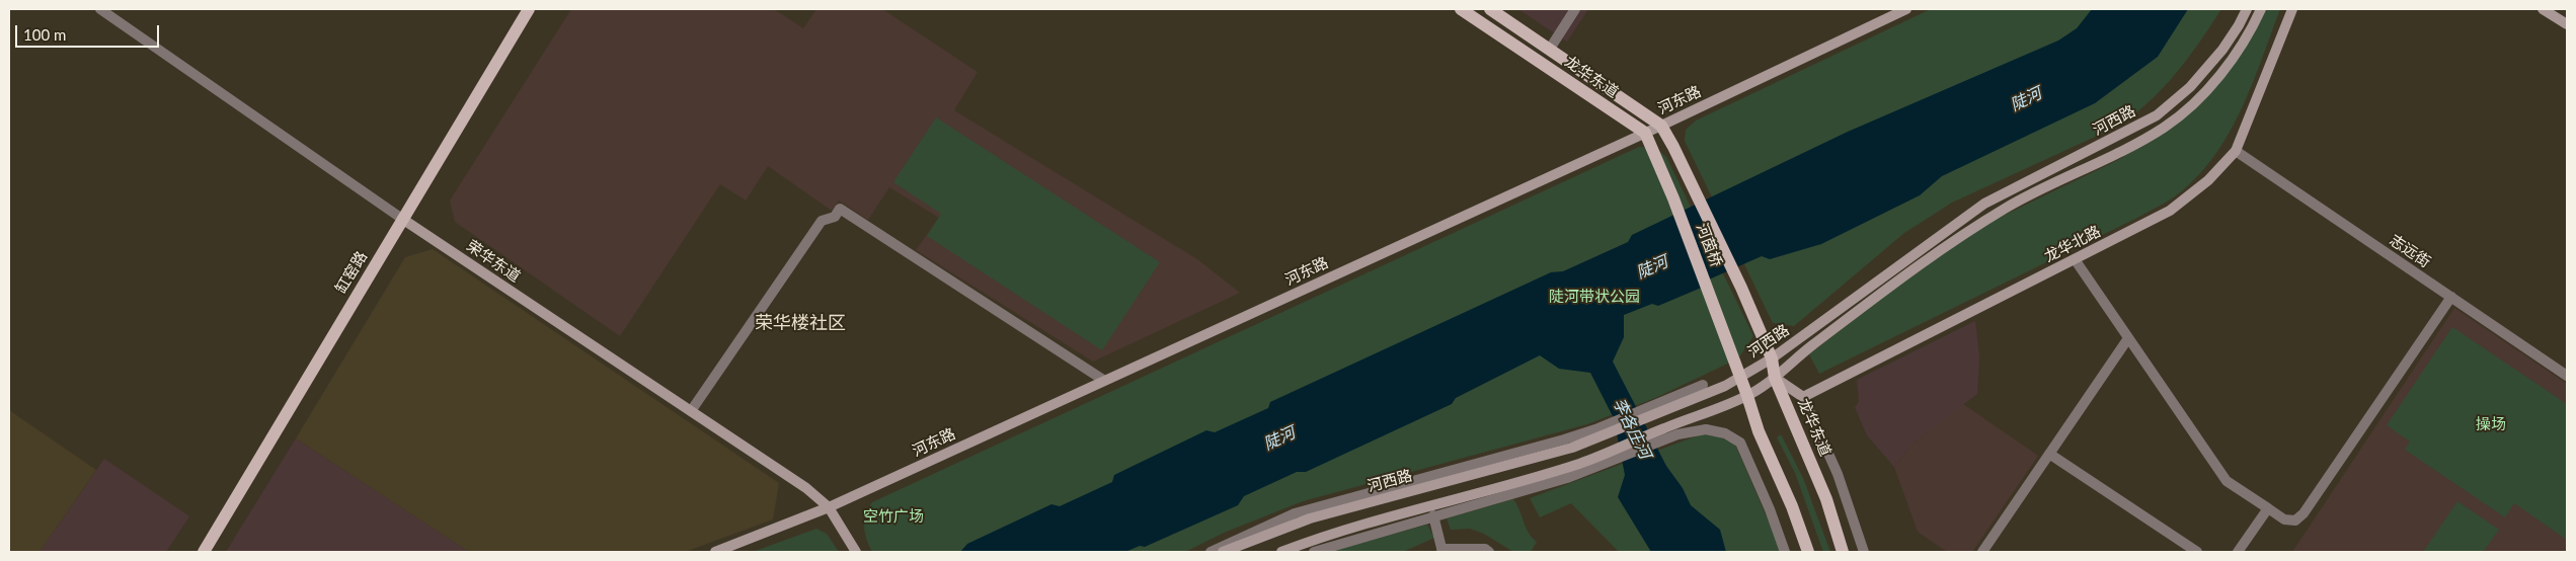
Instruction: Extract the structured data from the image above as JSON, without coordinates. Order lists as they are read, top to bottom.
{
  "streets": {
    "main road": ["龙华东道", "河茵桥", "缸窑路"],
    "street": [
      "河东路",
      "河西路",
      "龙华北路",
      "志远街",
      "荣华东道"
    ]
  },
  "crossings": [
    ["龙华东道", "河东路"],
    ["龙华东道", "河西路"],
    ["龙华东道", "河茵桥"],
    ["河东路", "河茵桥"],
    ["河东路", "荣华东道"],
    ["河西路", "河茵桥"],
    ["龙华北路", "志远街"],
    ["荣华东道", "缸窑路"]
  ],
  "districts": ["荣华楼社区"],
  "water": ["陡河", "李各庄河"],
  "parks": ["陡河带状公园", "操场", "空竹广场"],
  "scale_bar": "100 m"
}
